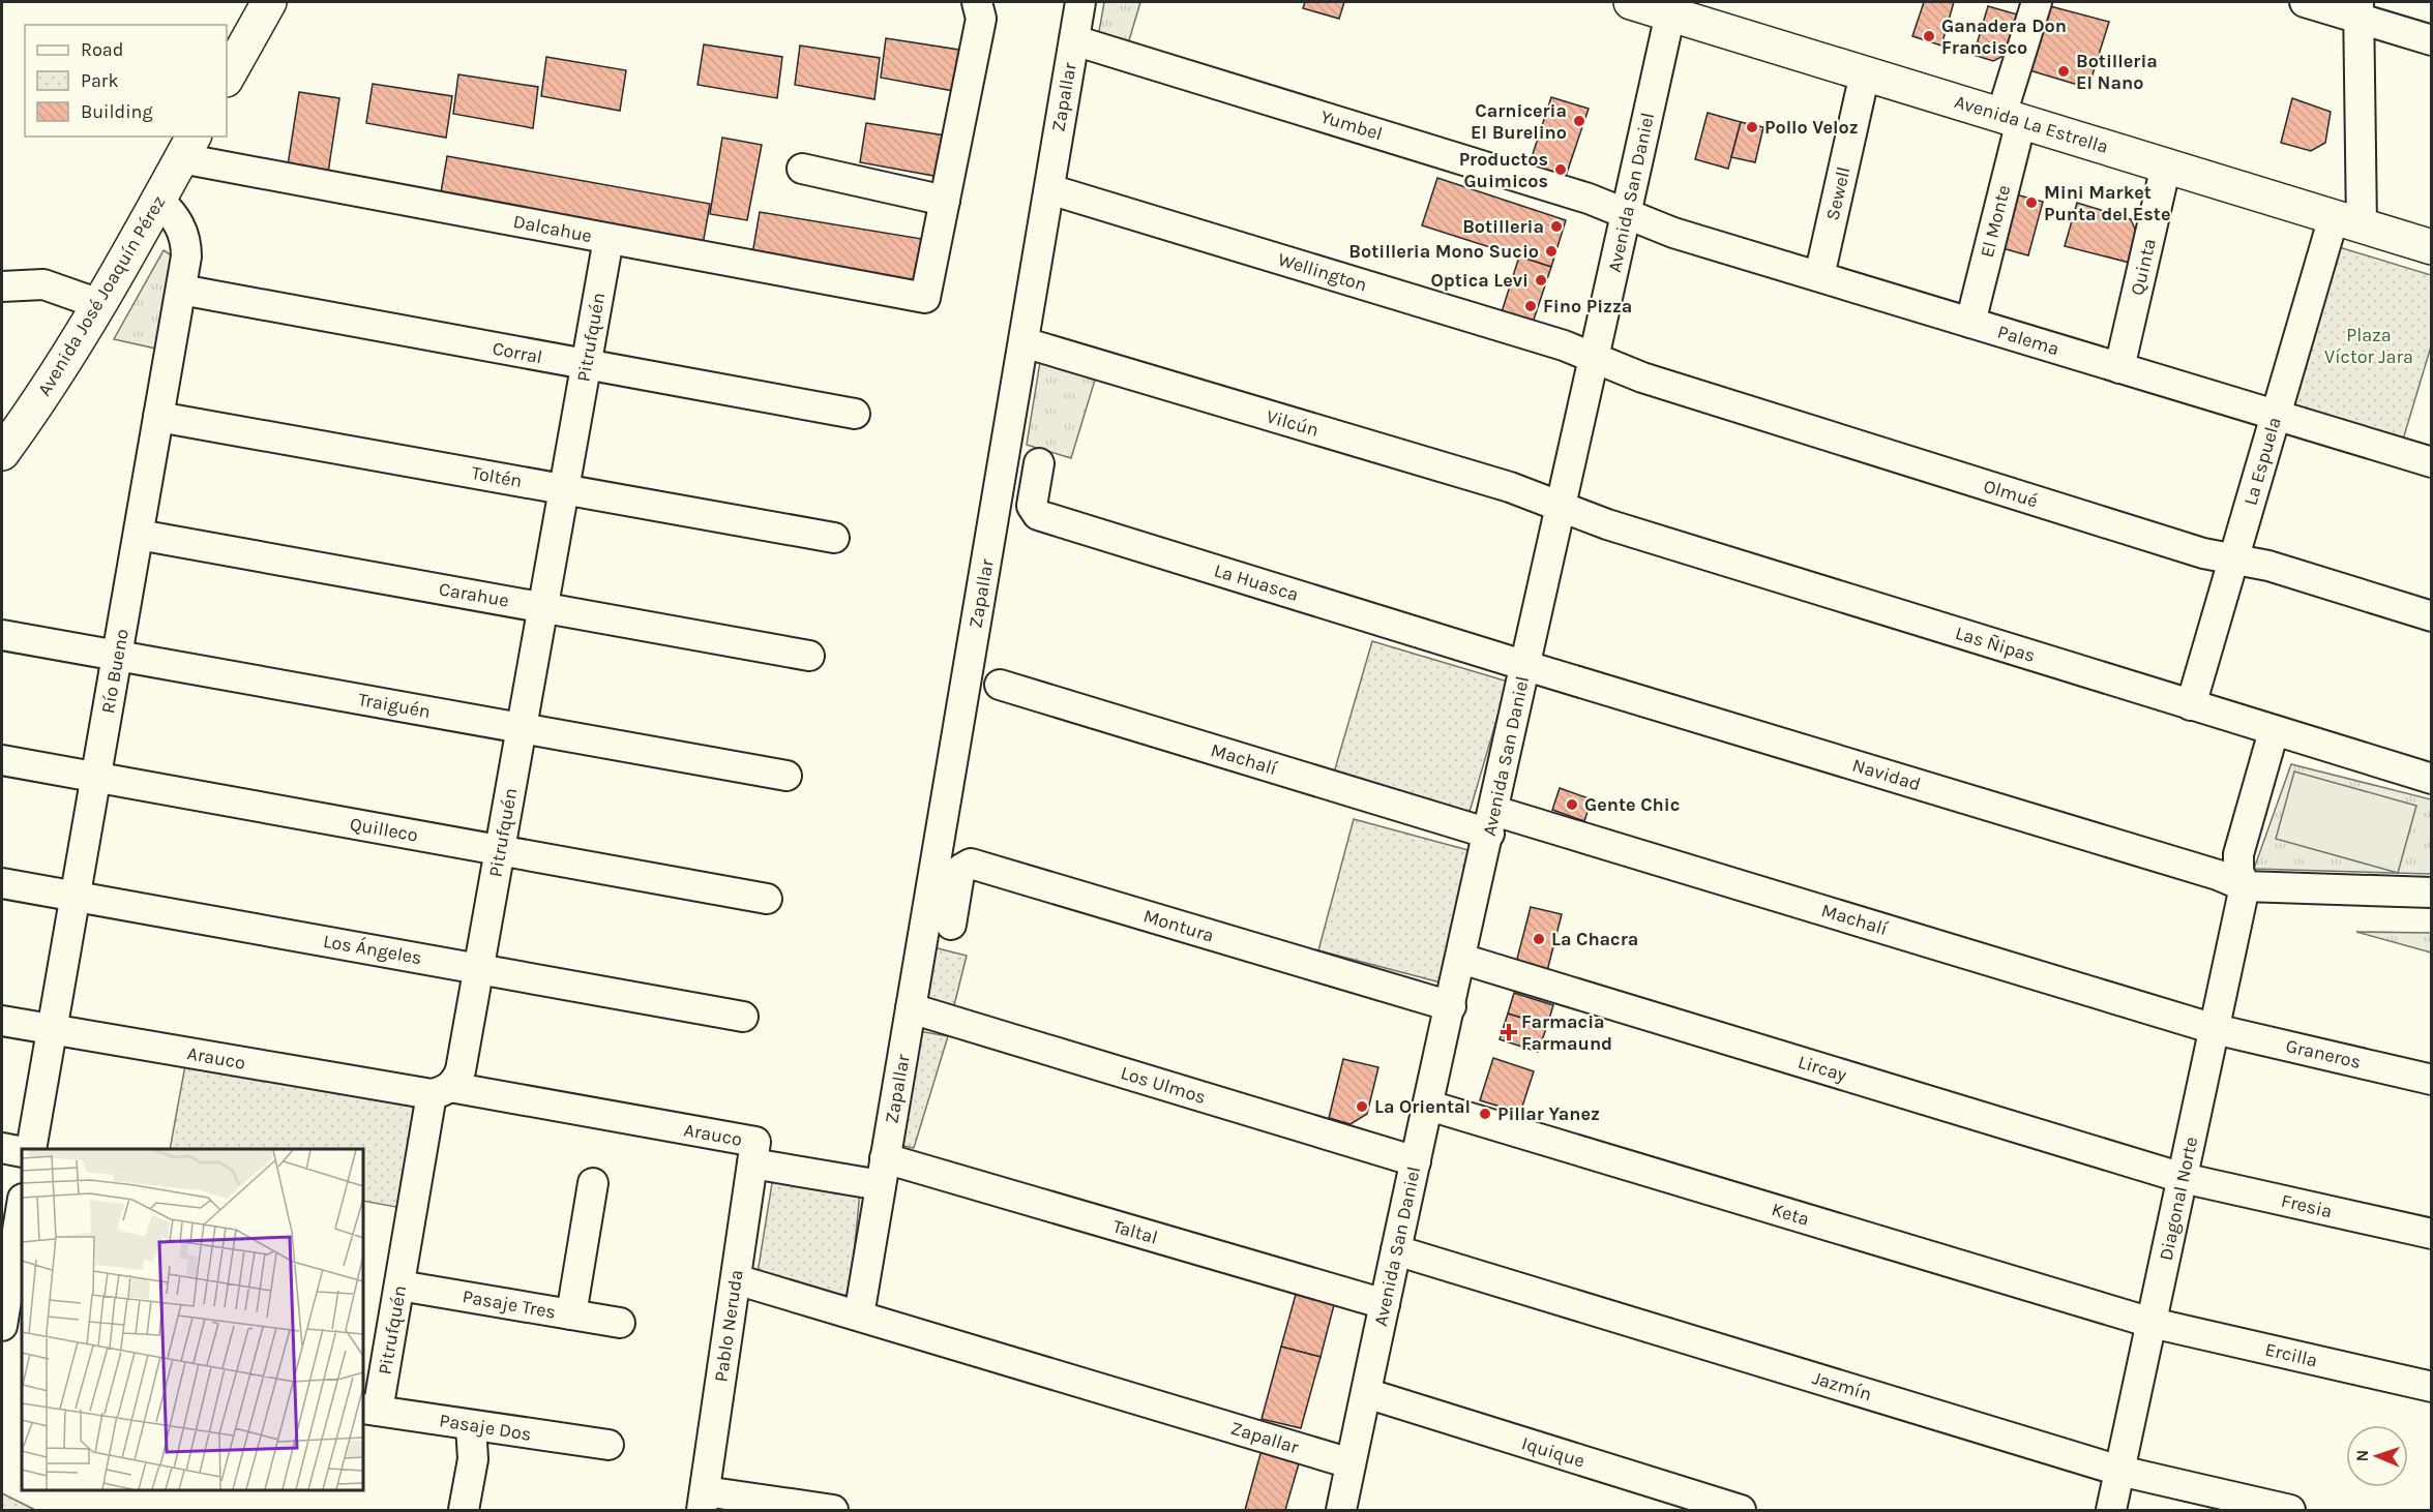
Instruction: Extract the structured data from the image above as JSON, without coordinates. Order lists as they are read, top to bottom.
{
  "streets": {
    "main road": ["Avenida La Estrella", "Avenida José Joaquín Pérez"],
    "street": [
      "Zapallar",
      "Yumbel",
      "Avenida San Daniel",
      "Sewell",
      "El Monte",
      "Dalcahue",
      "Quinta",
      "Wellington",
      "Pitrufquén",
      "Palema",
      "Corral",
      "Vilcún",
      "La Espuela",
      "Toltén",
      "Olmué",
      "La Huasca",
      "Carahue",
      "Las Ñipas",
      "Río Bueno",
      "Traiguén",
      "Machalí",
      "Navidad",
      "Quilleco",
      "Montura",
      "Los Ángeles",
      "Graneros",
      "Arauco",
      "Lircay",
      "Los Ulmos",
      "Diagonal Norte",
      "Fresia",
      "Keta",
      "Taltal",
      "Pasaje Tres",
      "Pablo Neruda",
      "Ercilla",
      "Jazmín",
      "Pasaje Dos",
      "Iquique"
    ]
  },
  "crossings": [
    ["Zapallar", "Yumbel"],
    ["Zapallar", "Avenida San Daniel"],
    ["Zapallar", "Wellington"],
    ["Zapallar", "Vilcún"],
    ["Zapallar", "Los Ulmos"],
    ["Zapallar", "Taltal"],
    ["Zapallar", "Pablo Neruda"],
    ["Avenida La Estrella", "Avenida San Daniel"],
    ["Avenida La Estrella", "Sewell"],
    ["Avenida La Estrella", "El Monte"],
    ["Avenida La Estrella", "Quinta"],
    ["Avenida La Estrella", "La Espuela"],
    ["Yumbel", "Avenida San Daniel"],
    ["Yumbel", "Palema"],
    ["Avenida San Daniel", "Wellington"],
    ["Avenida San Daniel", "Palema"],
    ["Avenida San Daniel", "Vilcún"],
    ["Avenida San Daniel", "Olmué"],
    ["Avenida San Daniel", "La Huasca"],
    ["Avenida San Daniel", "Las Ñipas"],
    ["Avenida San Daniel", "Machalí"],
    ["Avenida San Daniel", "Navidad"],
    ["Avenida San Daniel", "Montura"],
    ["Avenida San Daniel", "Lircay"],
    ["Avenida San Daniel", "Los Ulmos"],
    ["Avenida San Daniel", "Keta"],
    ["Avenida San Daniel", "Taltal"],
    ["Avenida San Daniel", "Jazmín"],
    ["Avenida San Daniel", "Iquique"],
    ["Sewell", "Palema"],
    ["El Monte", "Palema"],
    ["Dalcahue", "Avenida José Joaquín Pérez"],
    ["Dalcahue", "Pitrufquén"],
    ["Quinta", "Palema"],
    ["Wellington", "Olmué"],
    ["Avenida José Joaquín Pérez", "Río Bueno"],
    ["Pitrufquén", "Corral"],
    ["Pitrufquén", "Toltén"],
    ["Pitrufquén", "Carahue"],
    ["Pitrufquén", "Traiguén"],
    ["Pitrufquén", "Quilleco"],
    ["Pitrufquén", "Los Ángeles"],
    ["Pitrufquén", "Arauco"],
    ["Pitrufquén", "Pasaje Tres"],
    ["Pitrufquén", "Pasaje Dos"],
    ["Palema", "La Espuela"],
    ["Corral", "Río Bueno"],
    ["Vilcún", "Las Ñipas"],
    ["La Espuela", "Olmué"],
    ["La Espuela", "Las Ñipas"],
    ["Toltén", "Río Bueno"],
    ["La Huasca", "Navidad"],
    ["Carahue", "Río Bueno"],
    ["Las Ñipas", "Diagonal Norte"],
    ["Río Bueno", "Traiguén"],
    ["Río Bueno", "Quilleco"],
    ["Río Bueno", "Los Ángeles"],
    ["Río Bueno", "Arauco"],
    ["Machalí", "Graneros"],
    ["Machalí", "Diagonal Norte"],
    ["Navidad", "Diagonal Norte"],
    ["Graneros", "Diagonal Norte"],
    ["Arauco", "Pablo Neruda"],
    ["Lircay", "Diagonal Norte"],
    ["Lircay", "Fresia"],
    ["Diagonal Norte", "Fresia"],
    ["Diagonal Norte", "Keta"],
    ["Diagonal Norte", "Ercilla"],
    ["Diagonal Norte", "Jazmín"],
    ["Keta", "Ercilla"]
  ],
  "parks": ["Plaza Víctor Jara"],
  "places": {
    "other": [
      "Ganadera Don Francisco",
      "Botilleria El Nano",
      "Carniceria El Burelino",
      "Pollo Veloz",
      "Productos Guimicos",
      "Mini Market Punta del Este",
      "Botilleria",
      "Botilleria Mono Sucio",
      "Optica Levi",
      "Fino Pizza",
      "Gente Chic",
      "La Chacra",
      "La Oriental",
      "Pillar Yanez"
    ],
    "health": ["Farmacia Farmaund"]
  },
  "legend": ["Road", "Park", "Building"],
  "north": "left"
}
